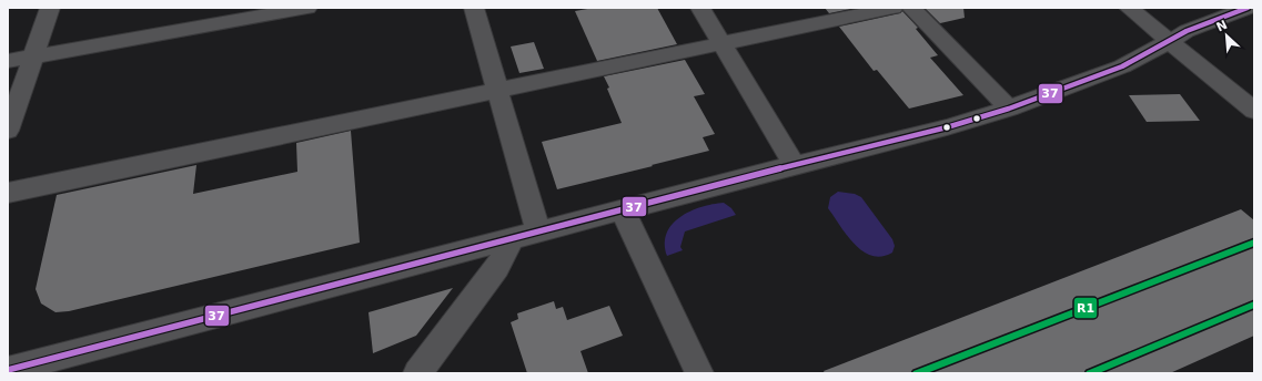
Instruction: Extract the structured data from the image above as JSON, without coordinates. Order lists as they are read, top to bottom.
{
  "lines": ["transit line 37", "transit line R1"],
  "north": "top left"
}
